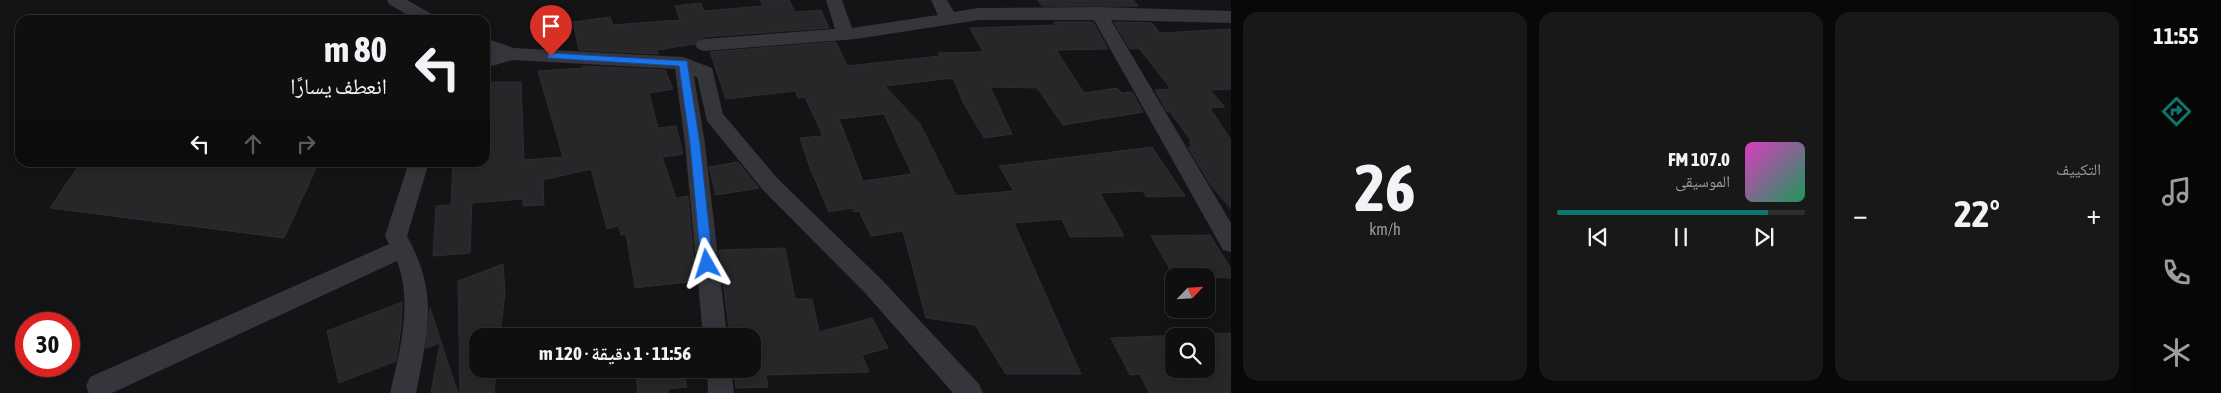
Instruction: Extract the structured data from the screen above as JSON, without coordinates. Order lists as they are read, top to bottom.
{
  "north": "top right",
  "page": {
    "tabs": "11:55",
    "tile": [
      "التكييف",
      ["26", "km/h"]
    ],
    "turn": ["80 m", "انعطف يسارًا"],
    "song": ["107.0 FM", "الموسيقى"],
    "heat": ["−", "22°", "+"],
    "limit": "30",
    "trip": "11:56 · 1 دقيقة · 120 m"
  }
}
